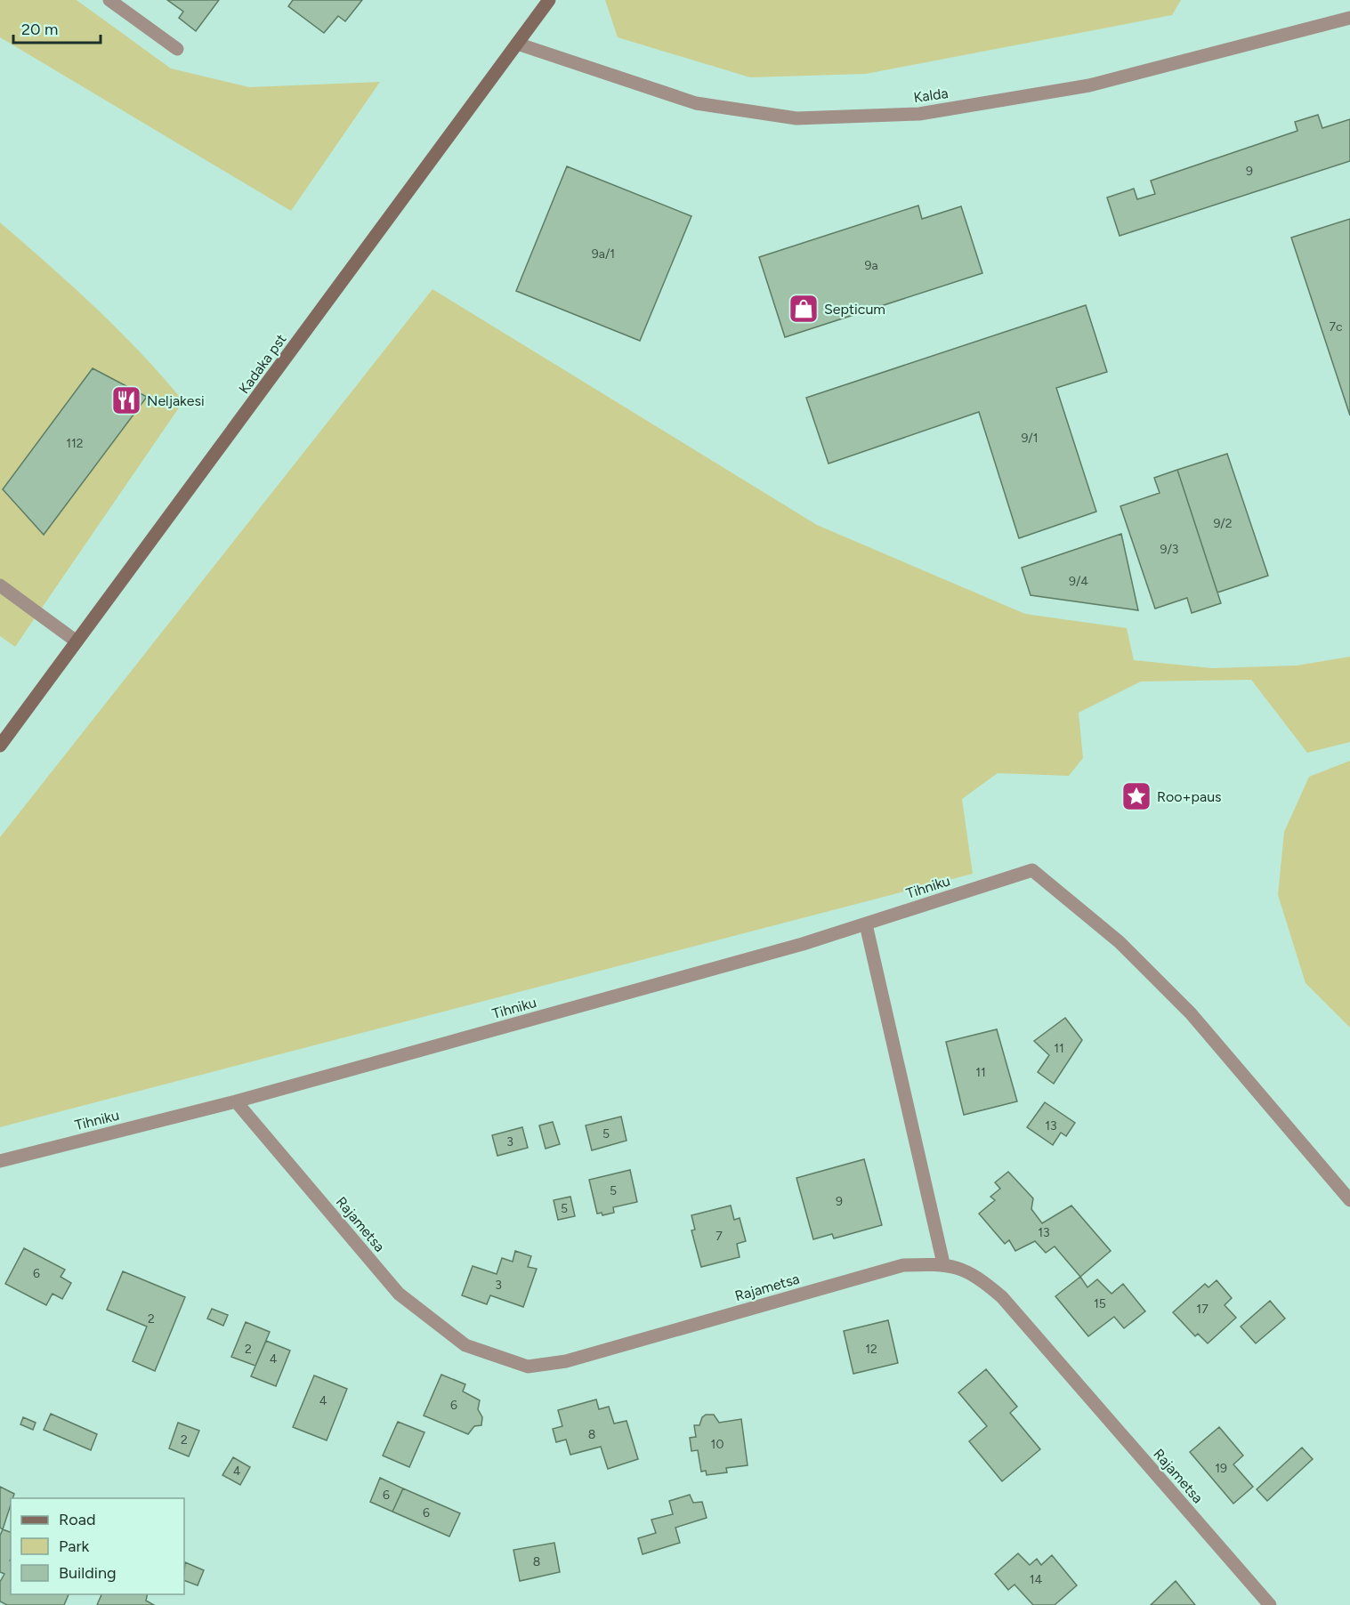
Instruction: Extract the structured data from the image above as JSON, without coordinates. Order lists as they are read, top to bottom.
{
  "streets": {
    "main road": ["Kadaka pst"],
    "street": ["Kalda", "Tihniku", "Rajametsa"]
  },
  "crossings": [
    ["Kalda", "Kadaka pst"],
    ["Tihniku", "Rajametsa"]
  ],
  "places": {
    "shop": ["Septicum"],
    "restaurant": ["Neljakesi"],
    "place": ["Roo+paus"]
  },
  "house_numbers": [
    "9",
    "9a/1",
    "9a",
    "7c",
    "9/1",
    "112",
    "9/2",
    "9/3",
    "9/4",
    "11",
    "11",
    "13",
    "5",
    "3",
    "5",
    "9",
    "5",
    "13",
    "7",
    "6",
    "3",
    "15",
    "17",
    "2",
    "2",
    "12",
    "4",
    "4",
    "6",
    "8",
    "2",
    "10",
    "19",
    "4",
    "6",
    "6",
    "8",
    "14"
  ],
  "legend": ["Road", "Park", "Building"],
  "scale_bar": "20 m"
}
